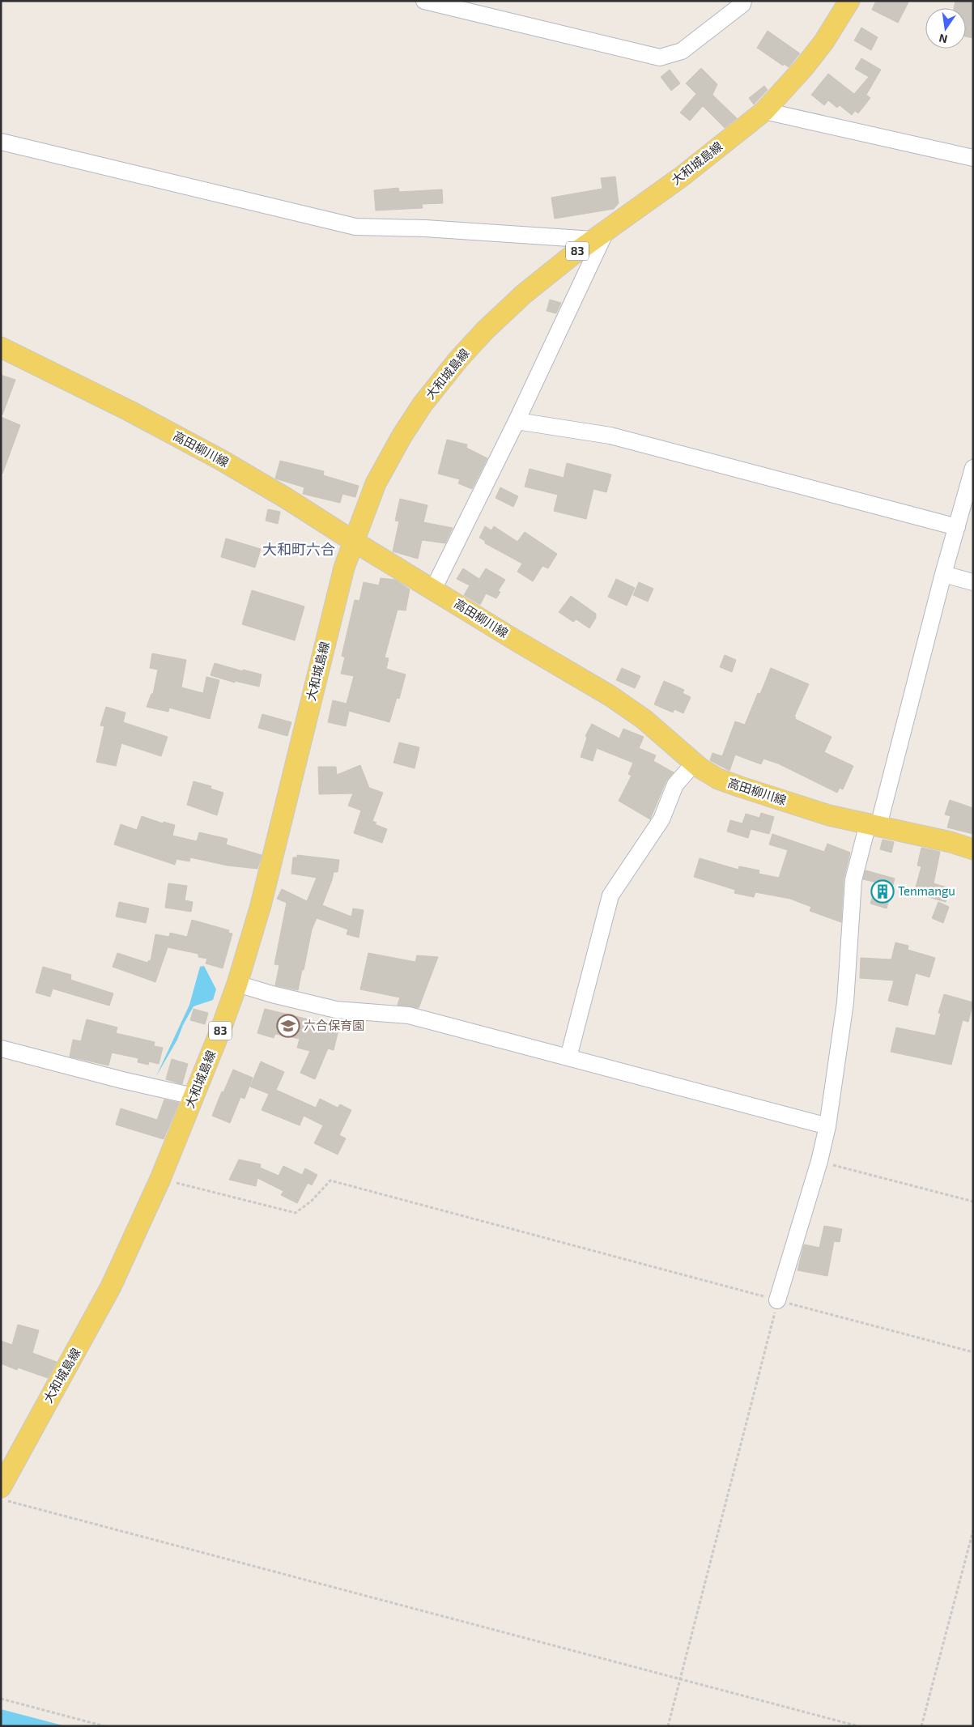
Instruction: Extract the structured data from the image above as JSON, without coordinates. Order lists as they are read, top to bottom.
{
  "streets": {
    "main road": ["大和城島線", "83", "高田柳川線"]
  },
  "crossings": [
    ["大和城島線", "高田柳川線"]
  ],
  "districts": ["大和町六合"],
  "places": {
    "building": ["Tenmangu"],
    "school or university": ["六合保育園"]
  },
  "north": "bottom"
}
